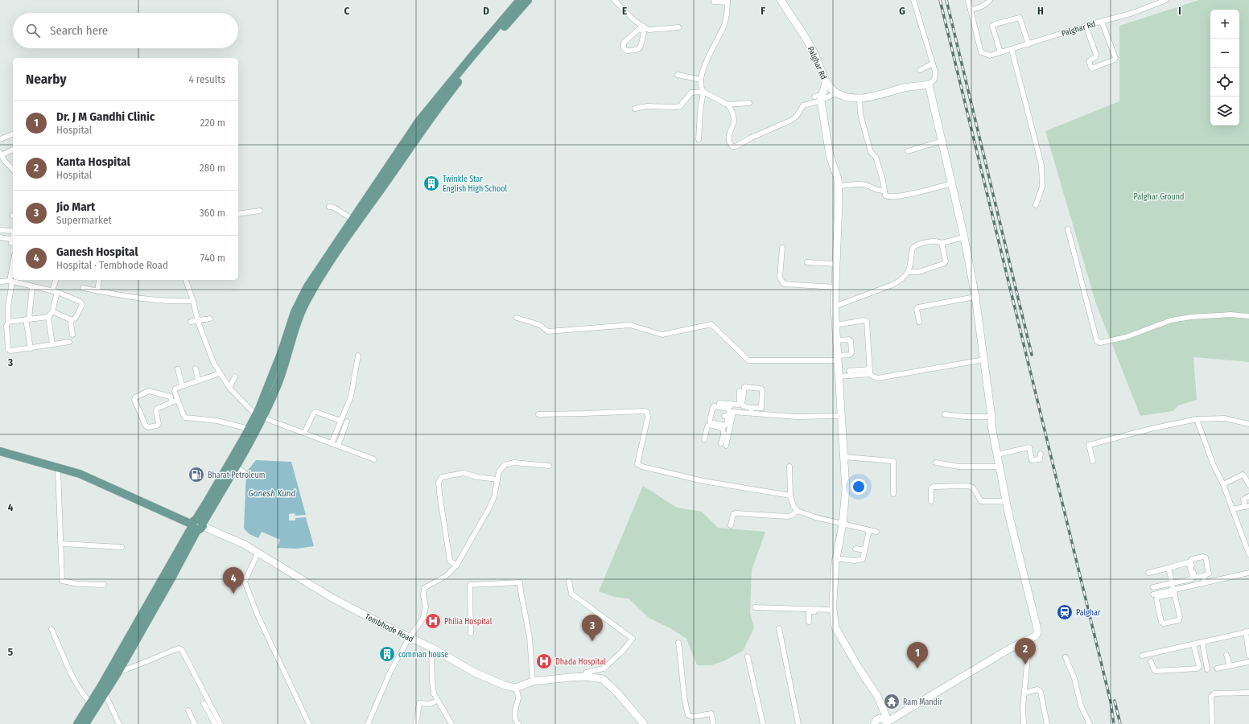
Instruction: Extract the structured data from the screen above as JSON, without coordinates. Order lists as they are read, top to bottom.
{
  "streets": {
    "street": ["Palghar Rd", "Tembhode Road"]
  },
  "water": ["Ganesh Kund"],
  "parks": ["Palghar Ground"],
  "places": {
    "building": ["Twinkle Star English High School", "comman house"],
    "fuel station": ["Bharat Petroleum"],
    "station": ["Palghar"],
    "hospital": ["Philia Hospital", "Dhada Hospital"],
    "temple": ["Ram Mandir"]
  },
  "page": {
    "map_buttons": ["+", "−"],
    "search": "Search here",
    "heading": ["Nearby", "4 results"],
    "list": [
      {
        "mark": "1",
        "name": "Dr. J M Gandhi Clinic",
        "note": "Hospital",
        "value": "220 m"
      },
      {
        "mark": "2",
        "name": "Kanta Hospital",
        "note": "Hospital",
        "value": "280 m"
      },
      {
        "mark": "3",
        "name": "Jio Mart",
        "note": "Supermarket",
        "value": "360 m"
      },
      {
        "mark": "4",
        "name": "Ganesh Hospital",
        "note": "Hospital · Tembhode Road",
        "value": "740 m"
      }
    ],
    "pins": [
      "4",
      "3",
      "2",
      "1"
    ]
  },
  "grid": {
    "columns": [
      "C",
      "D",
      "E",
      "F",
      "G",
      "H",
      "I"
    ],
    "rows": ["3", "4", "5"]
  }
}
